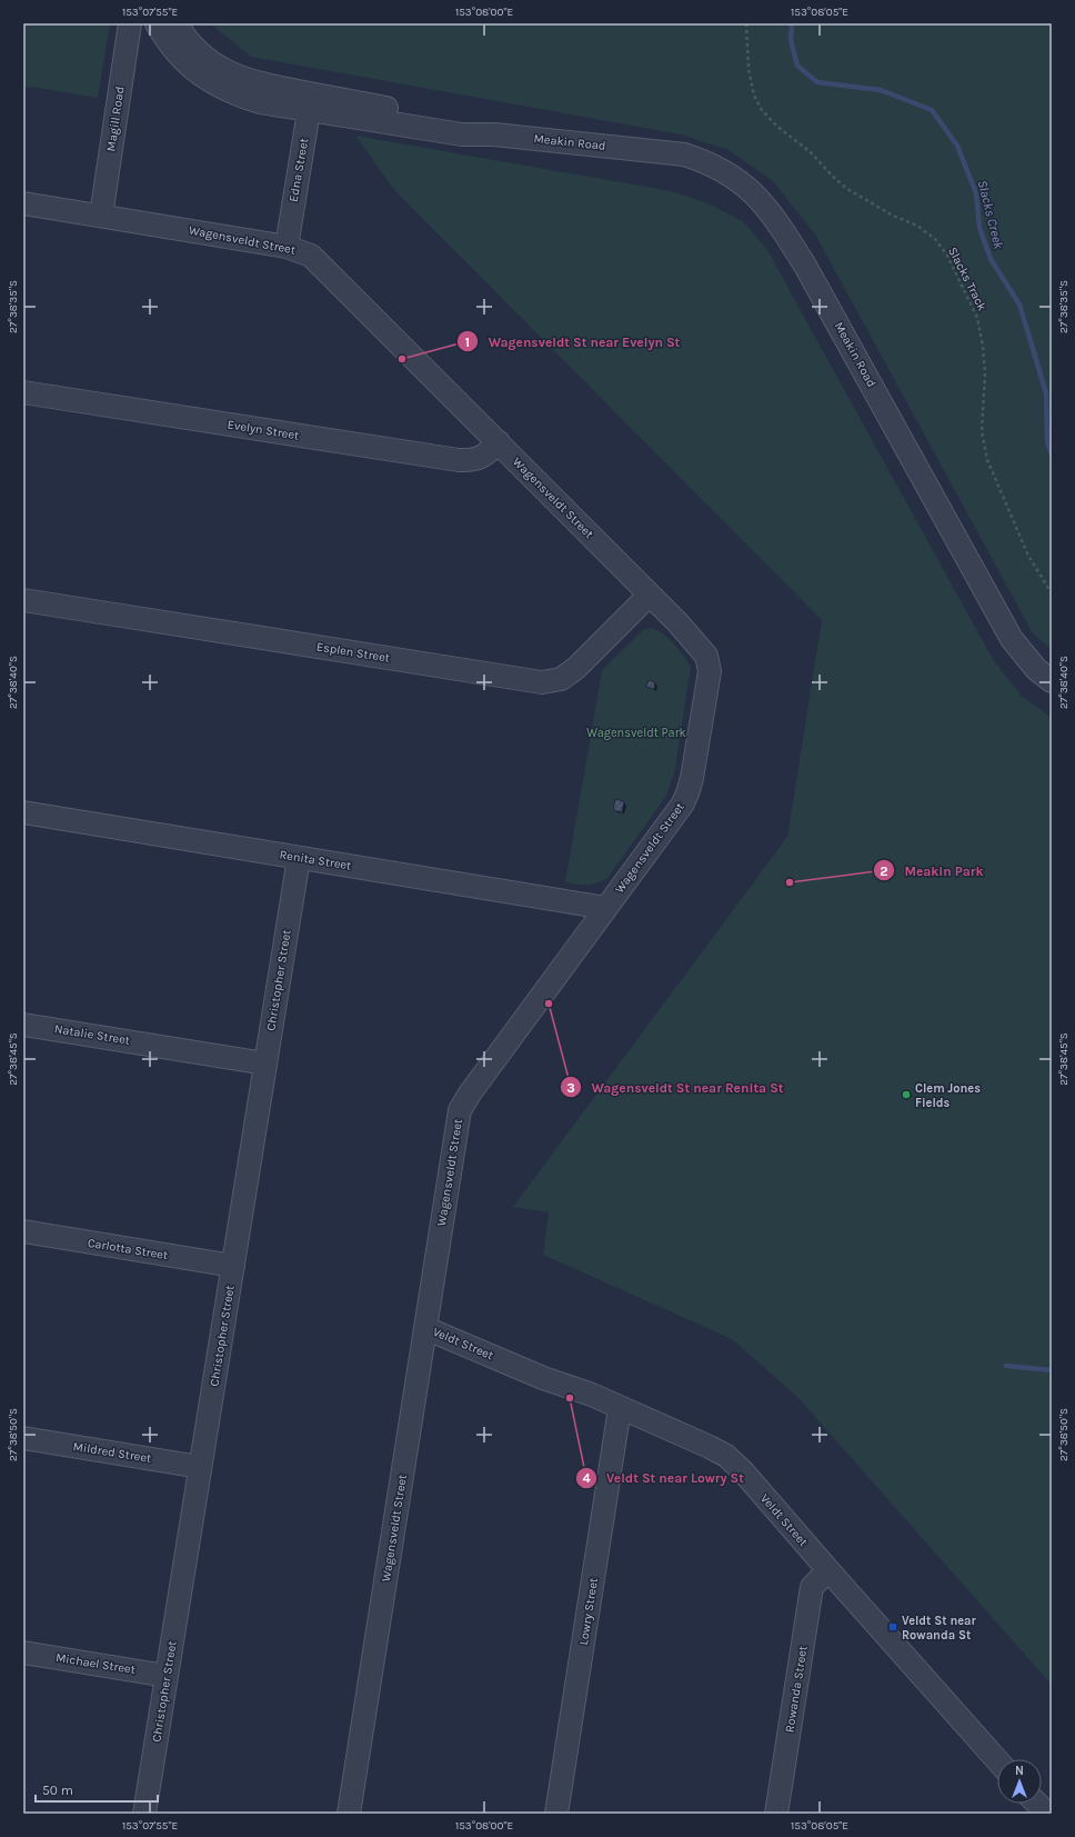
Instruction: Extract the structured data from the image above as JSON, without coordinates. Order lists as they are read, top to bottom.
{
  "streets": {
    "street": [
      "Magill Road",
      "Meakin Road",
      "Edna Street",
      "Wagensveldt Street",
      "Evelyn Street",
      "Esplen Street",
      "Renita Street",
      "Christopher Street",
      "Natalie Street",
      "Carlotta Street",
      "Veldt Street",
      "Mildred Street",
      "Lowry Street",
      "Michael Street",
      "Rowanda Street"
    ],
    "path": ["Slacks Track"]
  },
  "crossings": [
    ["Magill Road", "Wagensveldt Street"],
    ["Meakin Road", "Edna Street"],
    ["Edna Street", "Wagensveldt Street"],
    ["Wagensveldt Street", "Evelyn Street"],
    ["Wagensveldt Street", "Esplen Street"],
    ["Wagensveldt Street", "Renita Street"],
    ["Wagensveldt Street", "Veldt Street"],
    ["Renita Street", "Christopher Street"],
    ["Christopher Street", "Natalie Street"],
    ["Christopher Street", "Carlotta Street"],
    ["Christopher Street", "Mildred Street"],
    ["Christopher Street", "Michael Street"],
    ["Veldt Street", "Lowry Street"],
    ["Veldt Street", "Rowanda Street"]
  ],
  "water": ["Slacks Creek"],
  "parks": ["Wagensveldt Park"],
  "places": {
    "other": [
      "Wagensveldt St near Evelyn St",
      "Meakin Park",
      "Wagensveldt St near Renita St",
      "Clem Jones Fields",
      "Veldt St near Lowry St"
    ],
    "transit": ["Veldt St near Rowanda St"]
  },
  "scale_bar": "50 m",
  "north": "top",
  "coordinates": [
    "153°07'55\"E",
    "153°08'00\"E",
    "153°08'05\"E",
    "27°38'35\"S",
    "27°38'40\"S",
    "27°38'45\"S",
    "27°38'50\"S"
  ]
}
